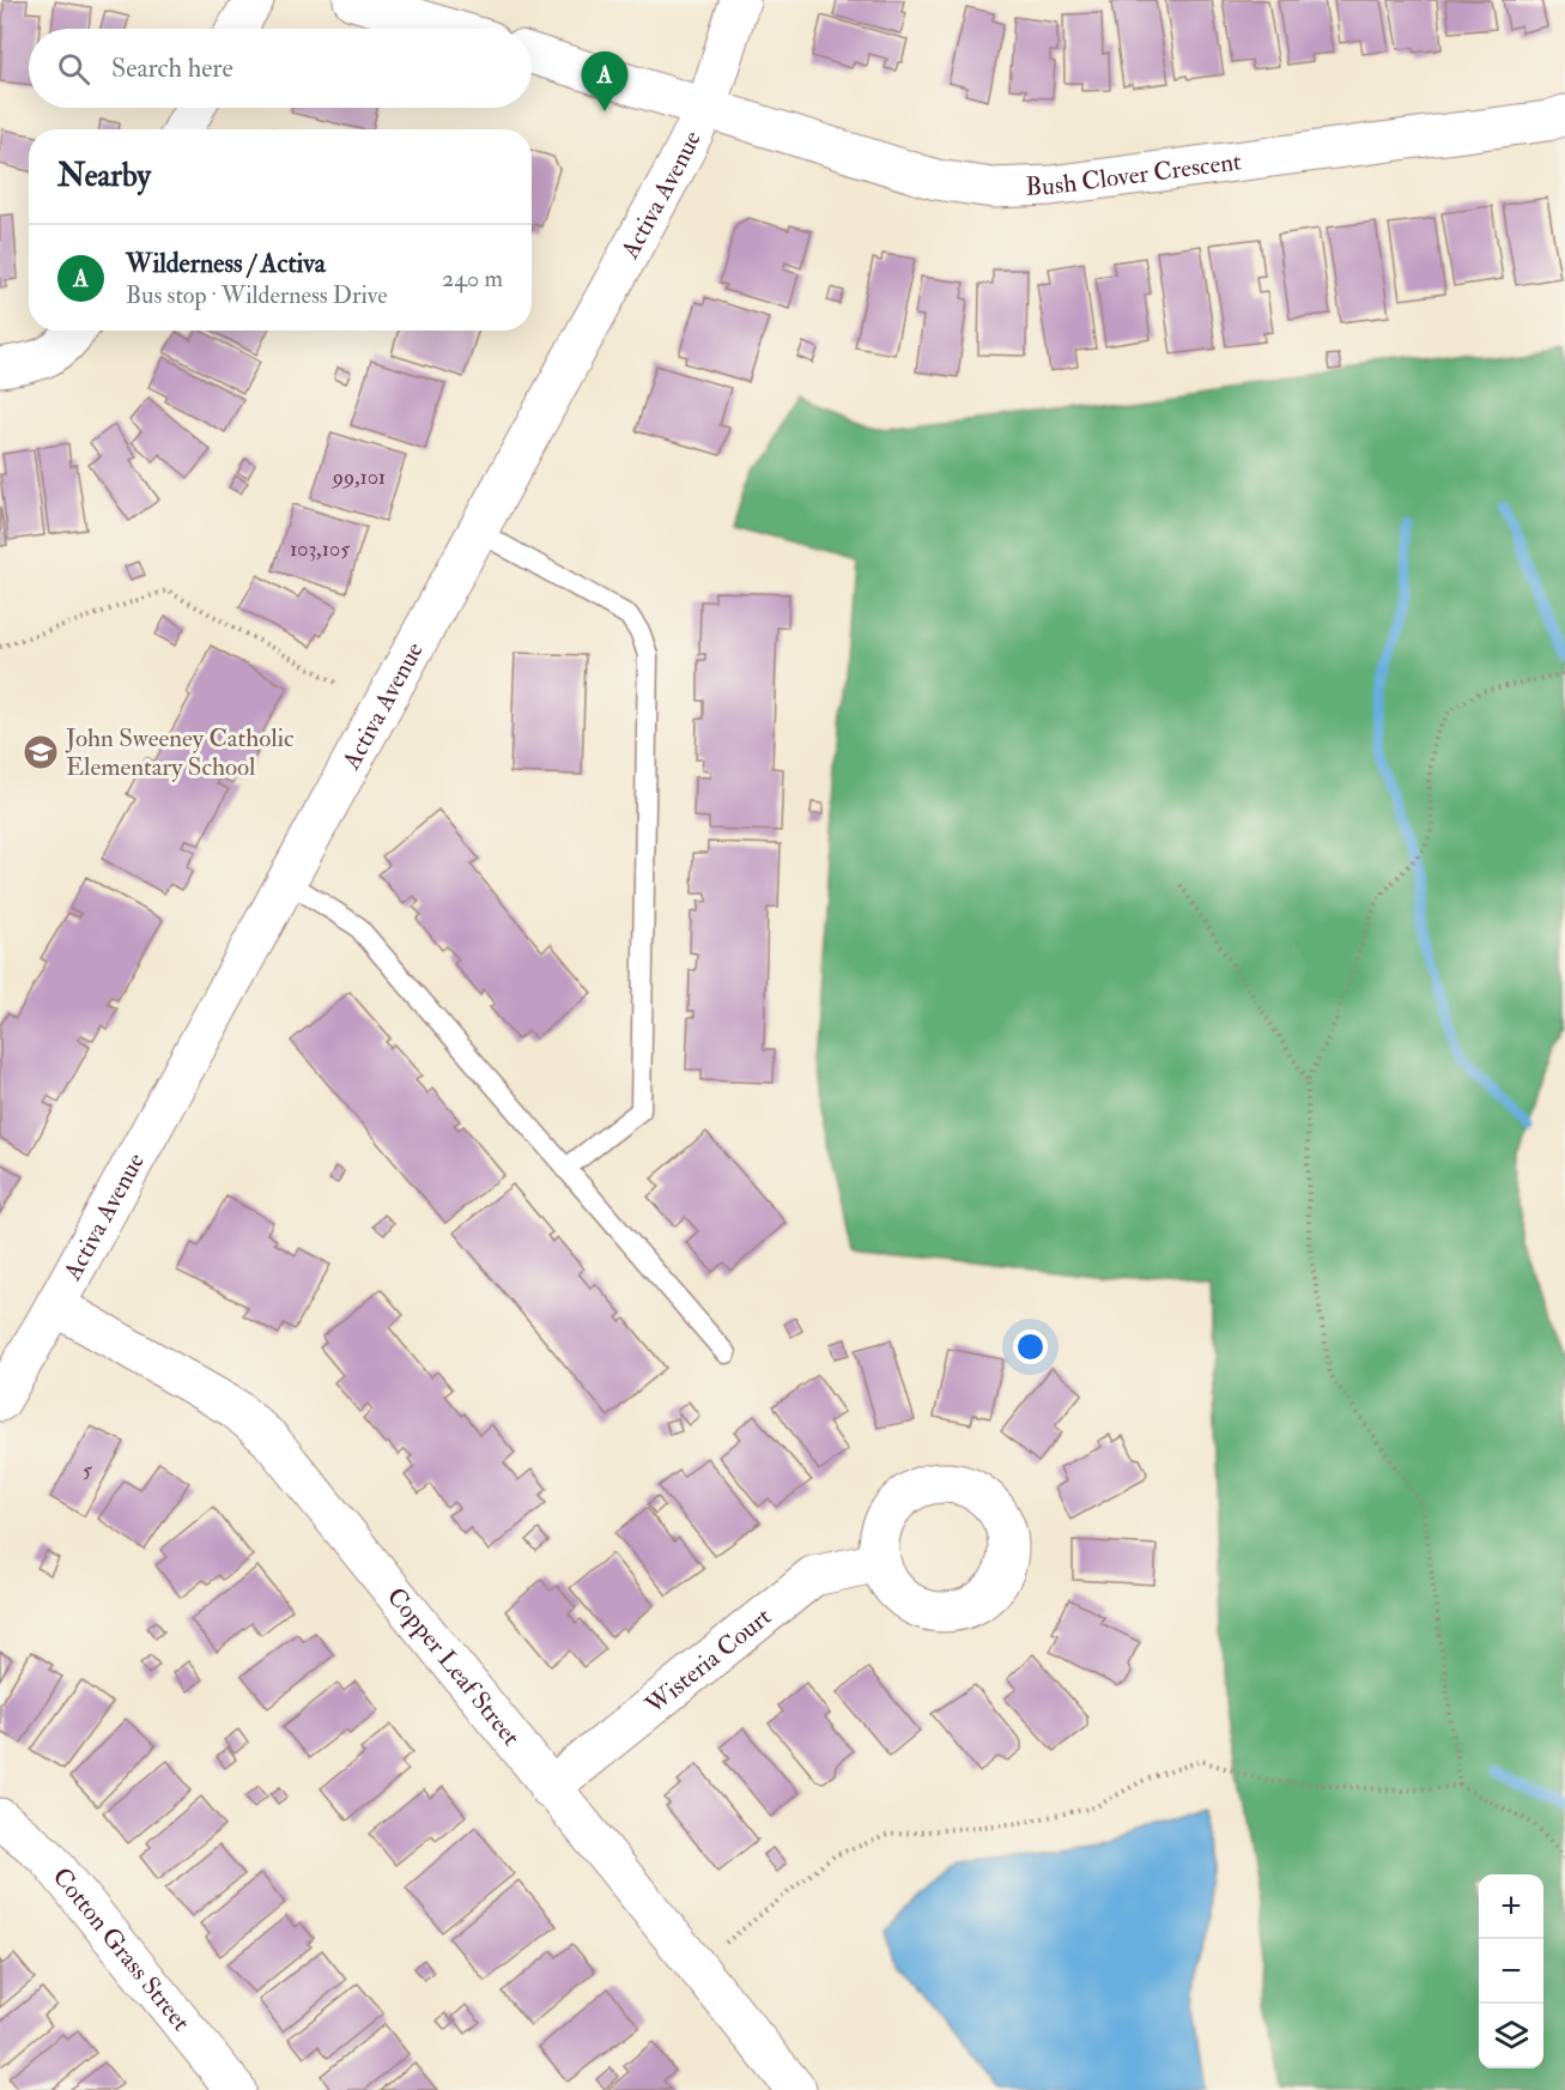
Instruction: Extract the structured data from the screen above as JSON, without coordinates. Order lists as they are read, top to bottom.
{
  "streets": {
    "street": [
      "Bush Clover Crescent",
      "Activa Avenue",
      "Wisteria Court",
      "Copper Leaf Street",
      "Cotton Grass Street"
    ]
  },
  "crossings": [
    ["Bush Clover Crescent", "Activa Avenue"],
    ["Activa Avenue", "Copper Leaf Street"],
    ["Wisteria Court", "Copper Leaf Street"]
  ],
  "places": {
    "school or university": ["John Sweeney Catholic Elementary School"]
  },
  "house_numbers": ["99,101", "103,105", "5"],
  "page": {
    "search": "Search here",
    "pins": "A",
    "heading": "Nearby",
    "list": [
      {
        "mark": "A",
        "name": "Wilderness / Activa",
        "note": "Bus stop · Wilderness Drive",
        "value": "240 m"
      }
    ],
    "map_buttons": ["+", "−"]
  }
}
